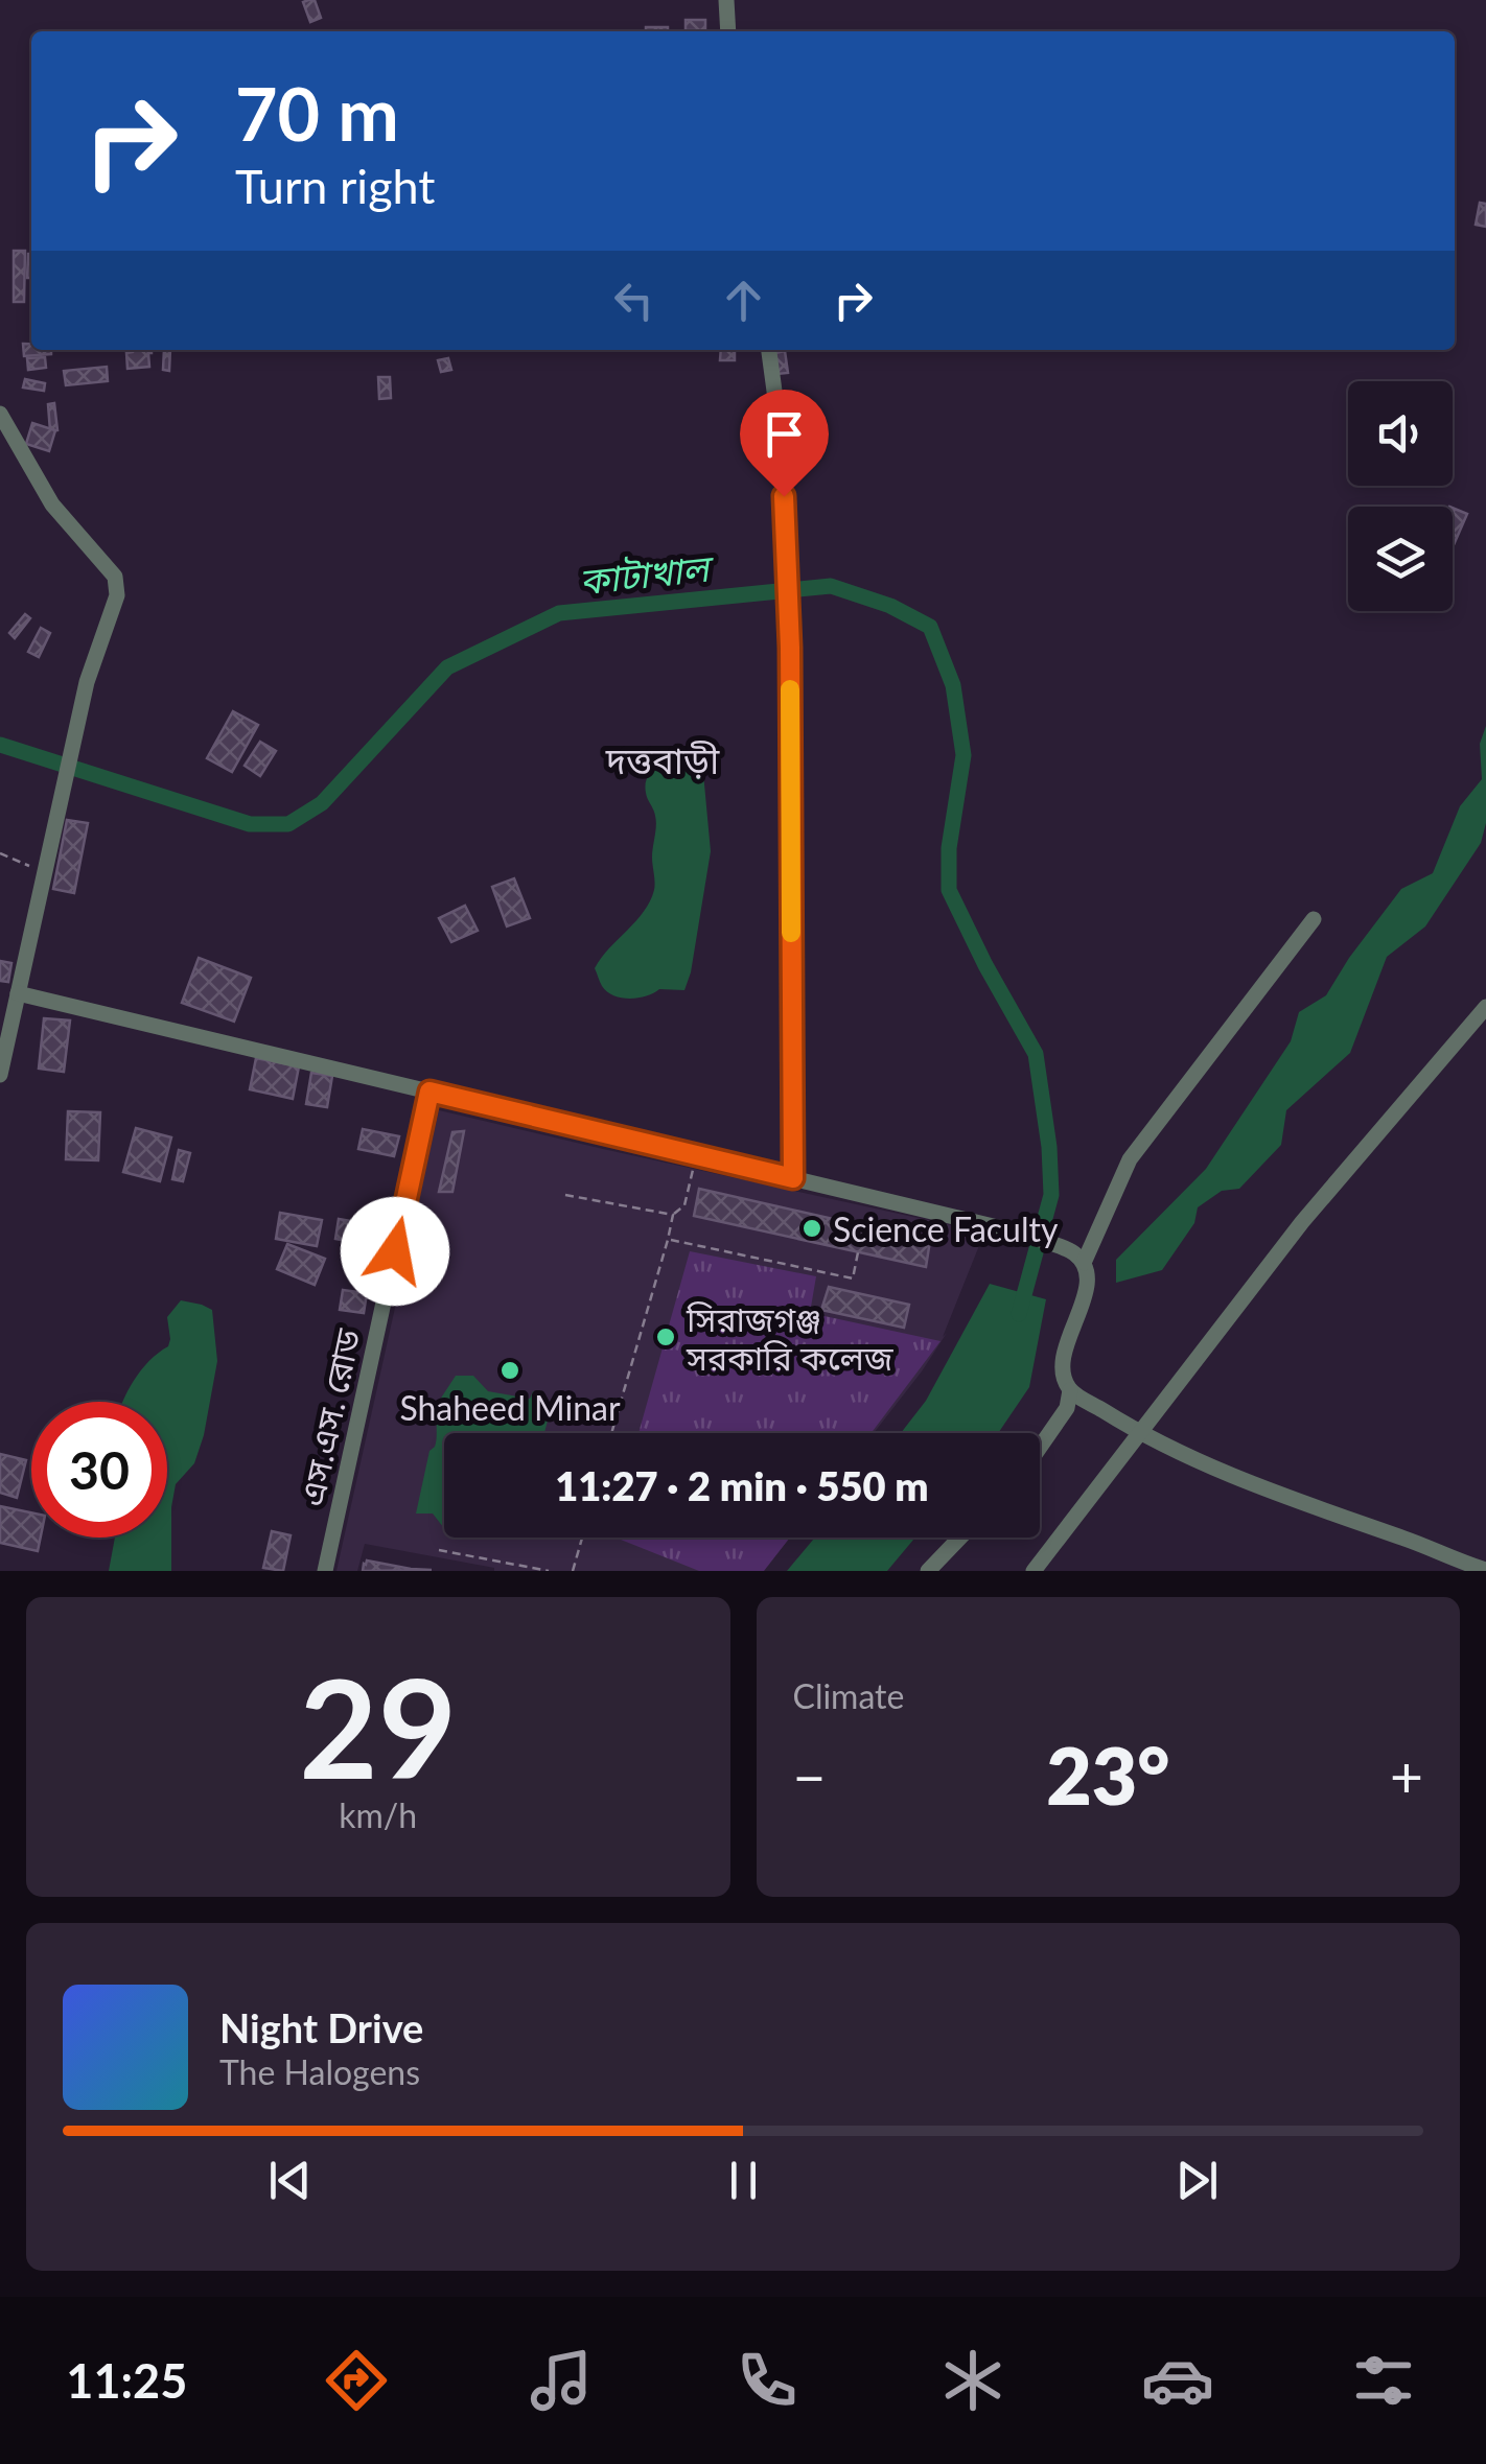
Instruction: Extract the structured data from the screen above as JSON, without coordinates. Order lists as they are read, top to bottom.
{
  "streets": {
    "street": ["এস.এস. রোড"]
  },
  "districts": ["দত্তবাড়ী"],
  "water": ["কাটাখাল"],
  "places": ["Science Faculty", "সিরাজগঞ্জ সরকারি কলেজ", "Shaheed Minar"],
  "page": {
    "turn": ["70 m", "Turn right"],
    "limit": "30",
    "trip": "11:27 · 2 min · 550 m",
    "tile": [
      ["29", "km/h"],
      "Climate"
    ],
    "heat": ["−", "23°", "+"],
    "song": ["Night Drive", "The Halogens"],
    "tabs": "11:25"
  }
}
